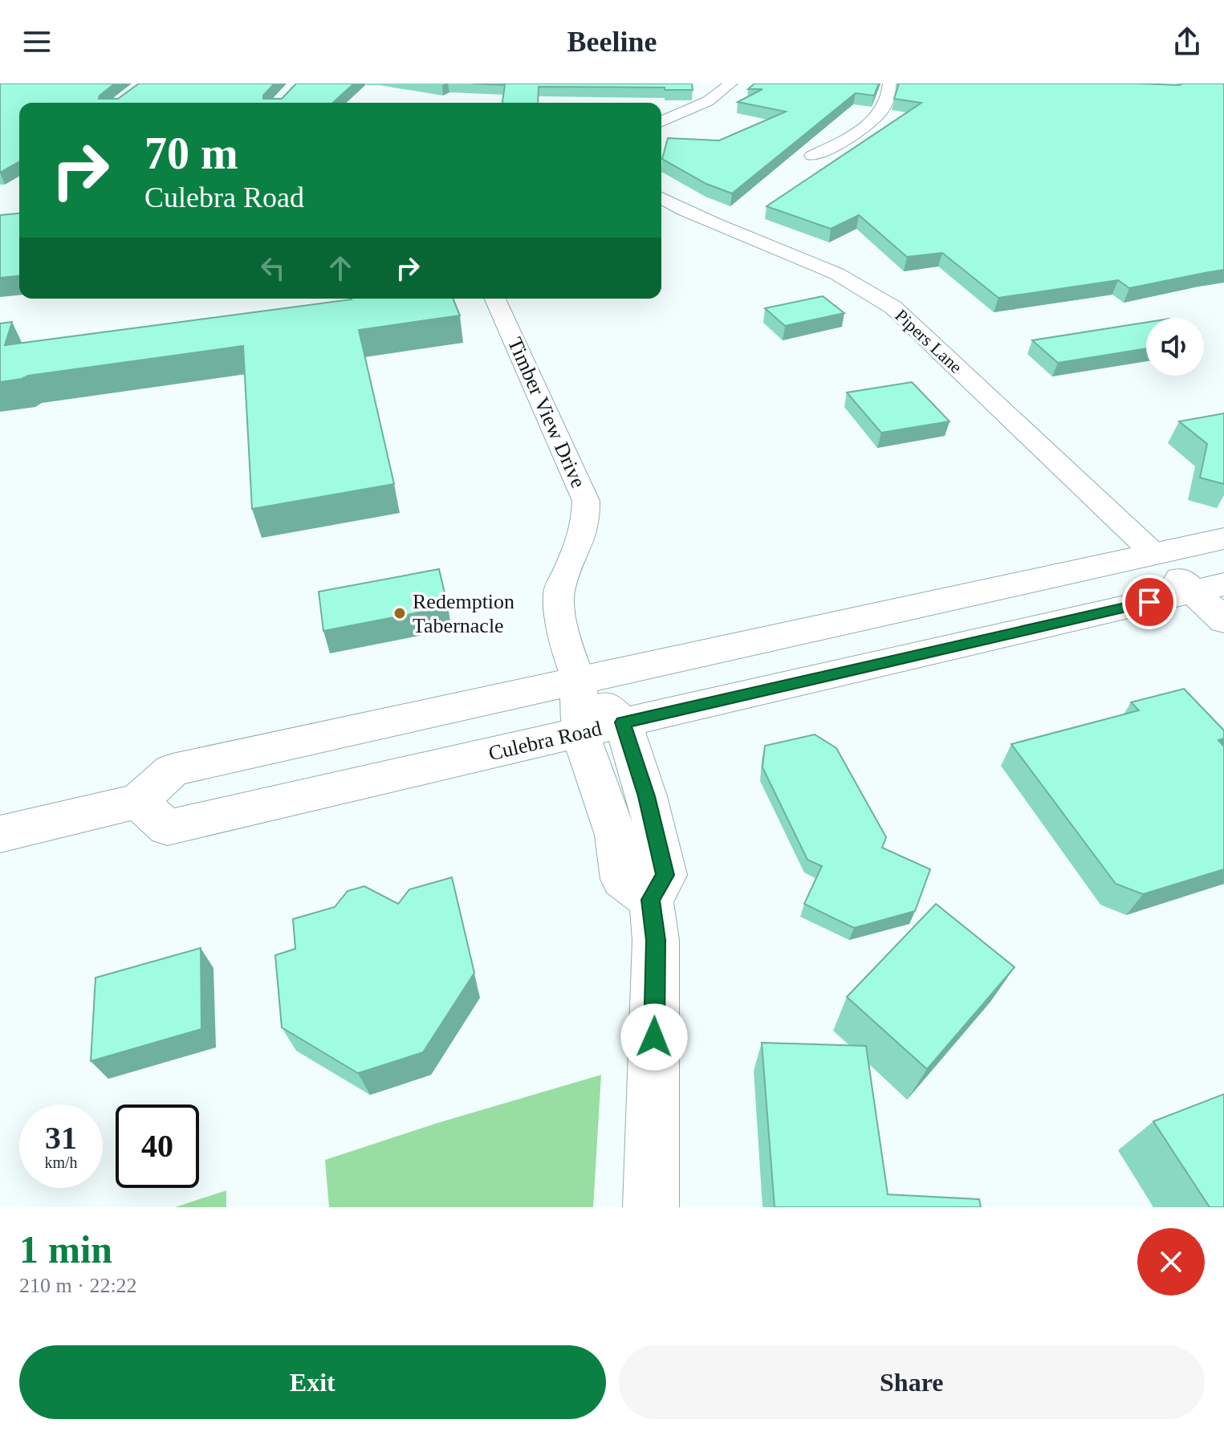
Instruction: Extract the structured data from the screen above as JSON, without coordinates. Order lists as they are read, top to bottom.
{
  "streets": {
    "main road": ["Timber View Drive", "Culebra Road"],
    "street": ["Pipers Lane"]
  },
  "crossings": [
    ["Timber View Drive", "Culebra Road"]
  ],
  "places": ["Redemption Tabernacle"],
  "page": {
    "header": "Beeline",
    "turn": ["70 m", "Culebra Road"],
    "speed": "31 km/h",
    "limit": "40",
    "heading": ["1 min", "210 m · 22:22"],
    "buttons": ["Exit", "Share"]
  }
}
